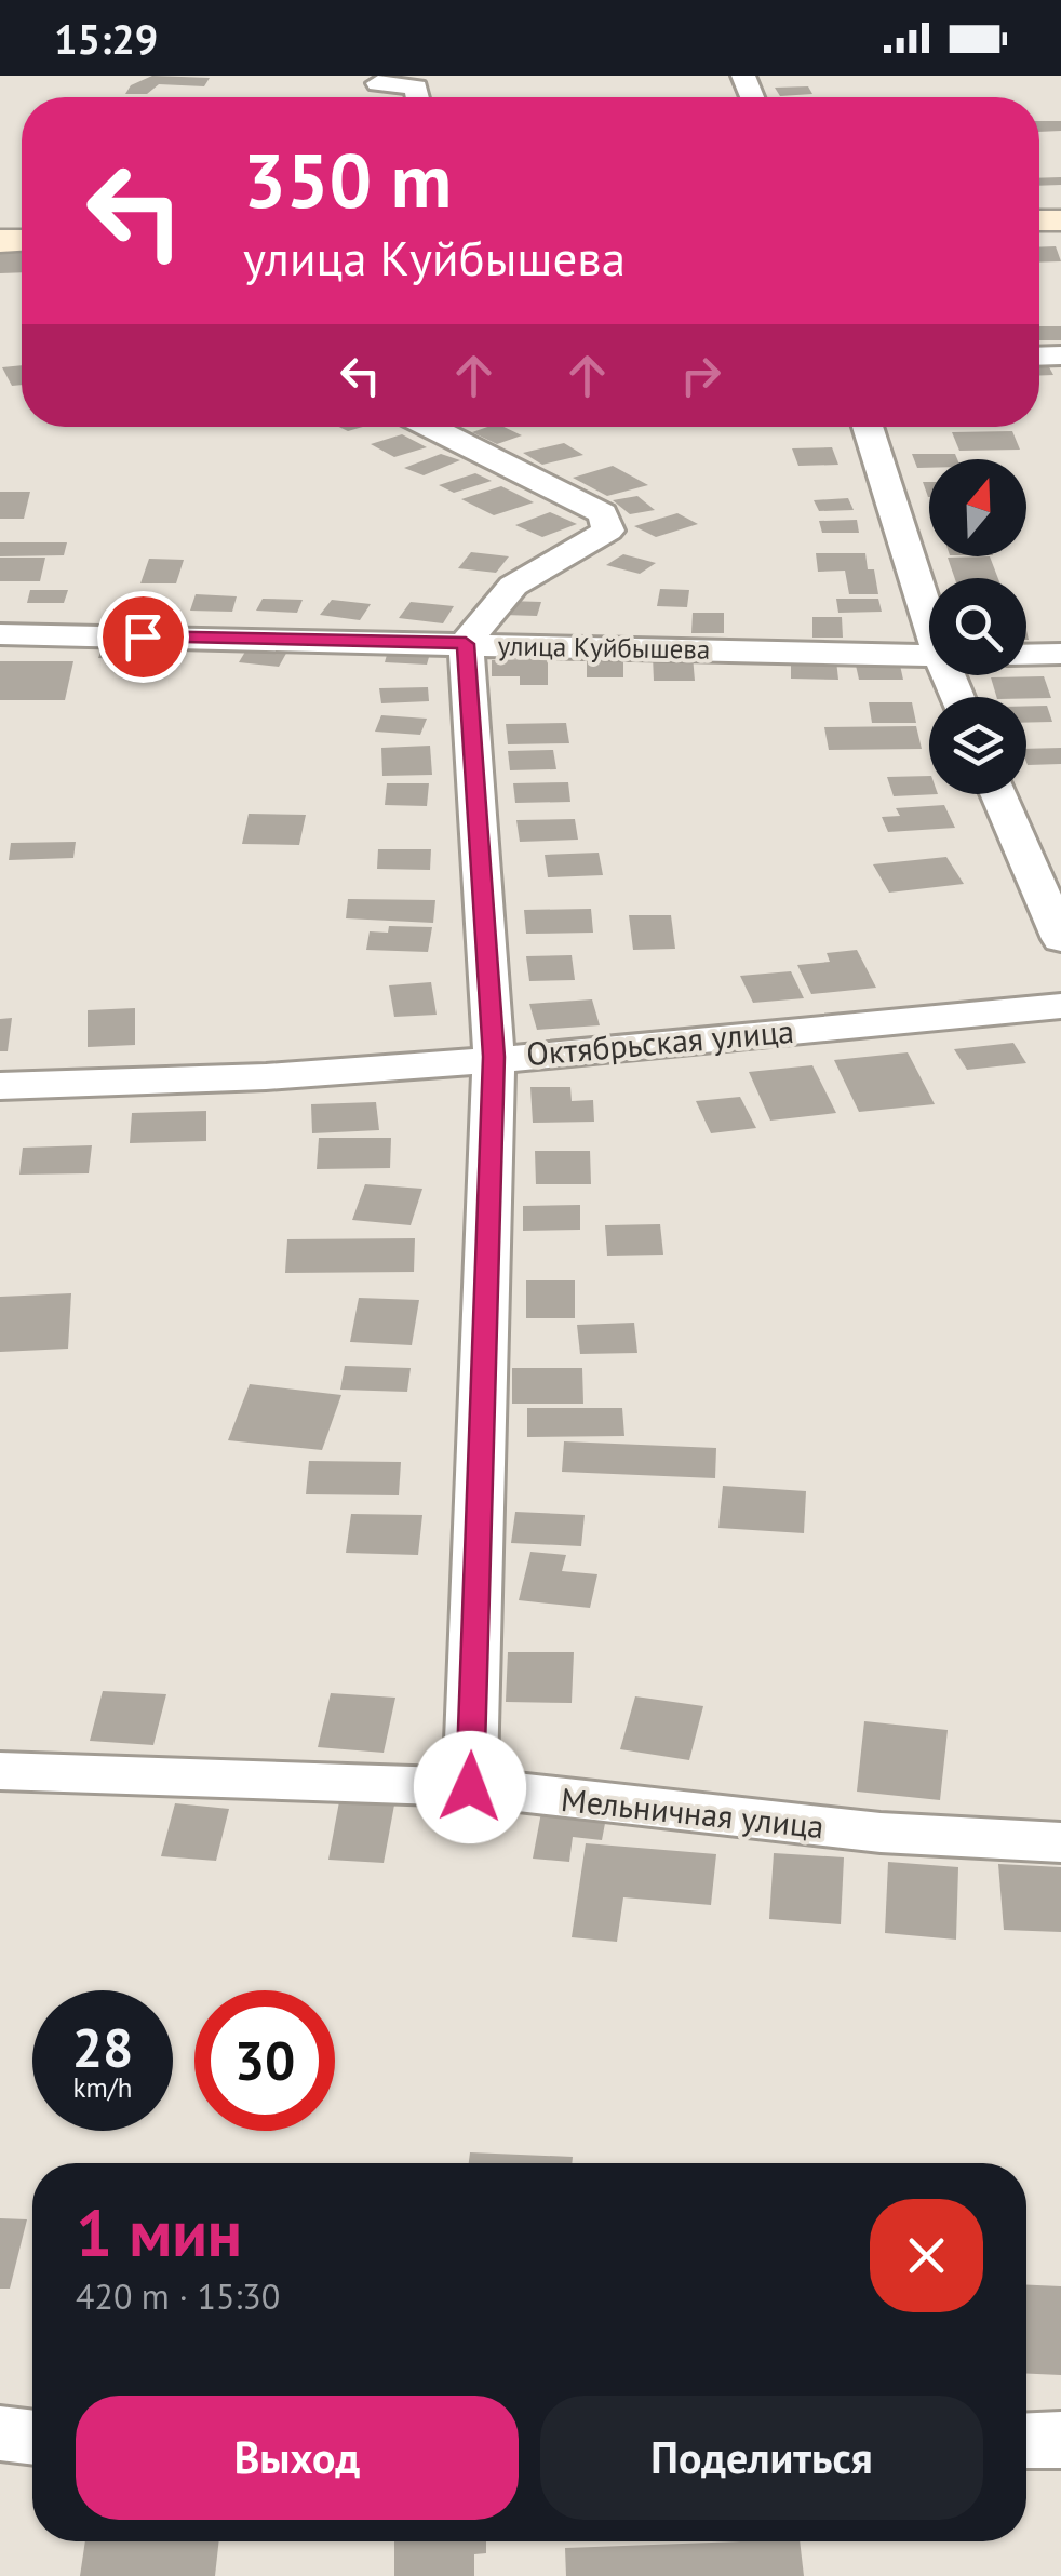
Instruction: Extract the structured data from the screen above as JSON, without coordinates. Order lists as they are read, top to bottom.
{
  "streets": {
    "street": ["улица Куйбышева", "Октябрьская улица", "Мельничная улица"]
  },
  "north": "top",
  "page": {
    "status": "15:29",
    "turn": ["350 m", "улица Куйбышева"],
    "speed": "28 km/h",
    "limit": "30",
    "heading": ["1 мин", "420 m · 15:30"],
    "buttons": ["Выход", "Поделиться"]
  }
}
